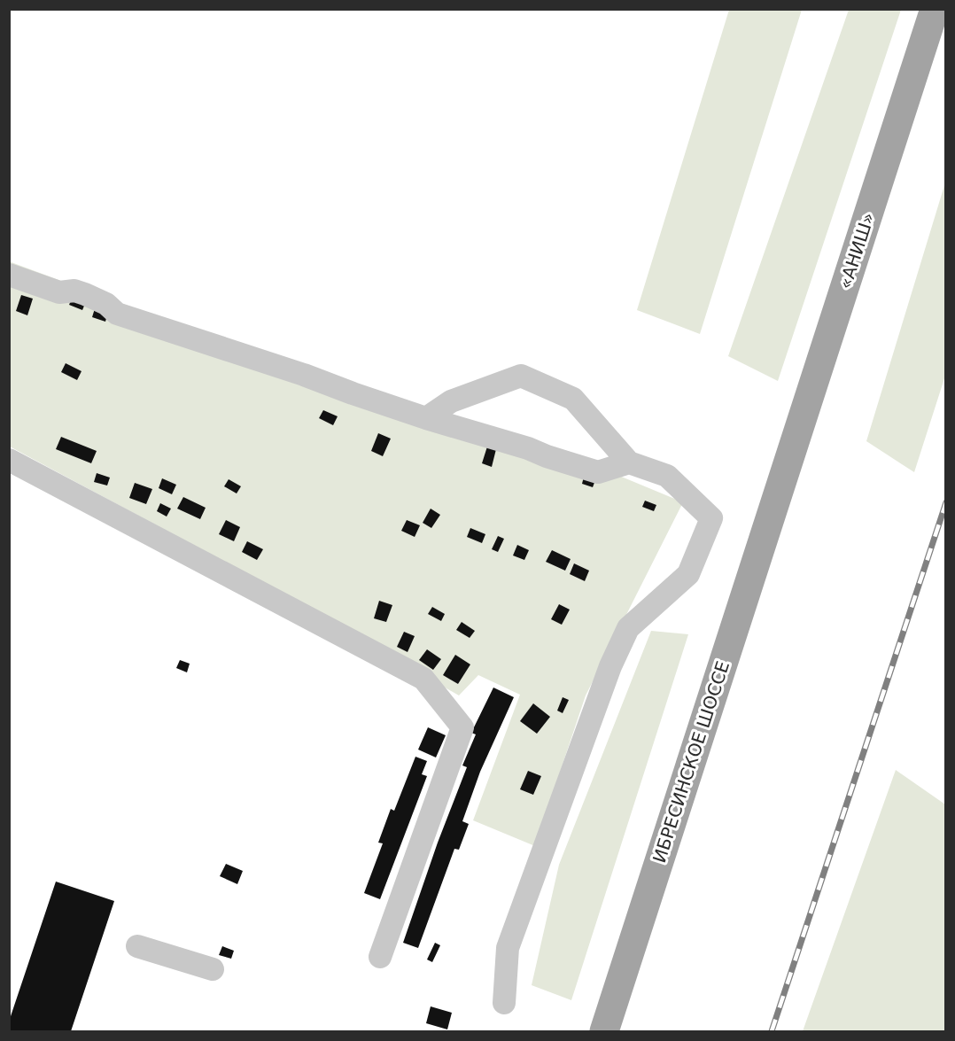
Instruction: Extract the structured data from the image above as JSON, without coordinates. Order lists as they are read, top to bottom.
{
  "streets": {
    "main road": ["«АНИШ»", "ИБРЕСИНСКОЕ ШОССЕ"]
  },
  "crossings": [
    ["«АНИШ»", "ИБРЕСИНСКОЕ ШОССЕ"]
  ]
}
